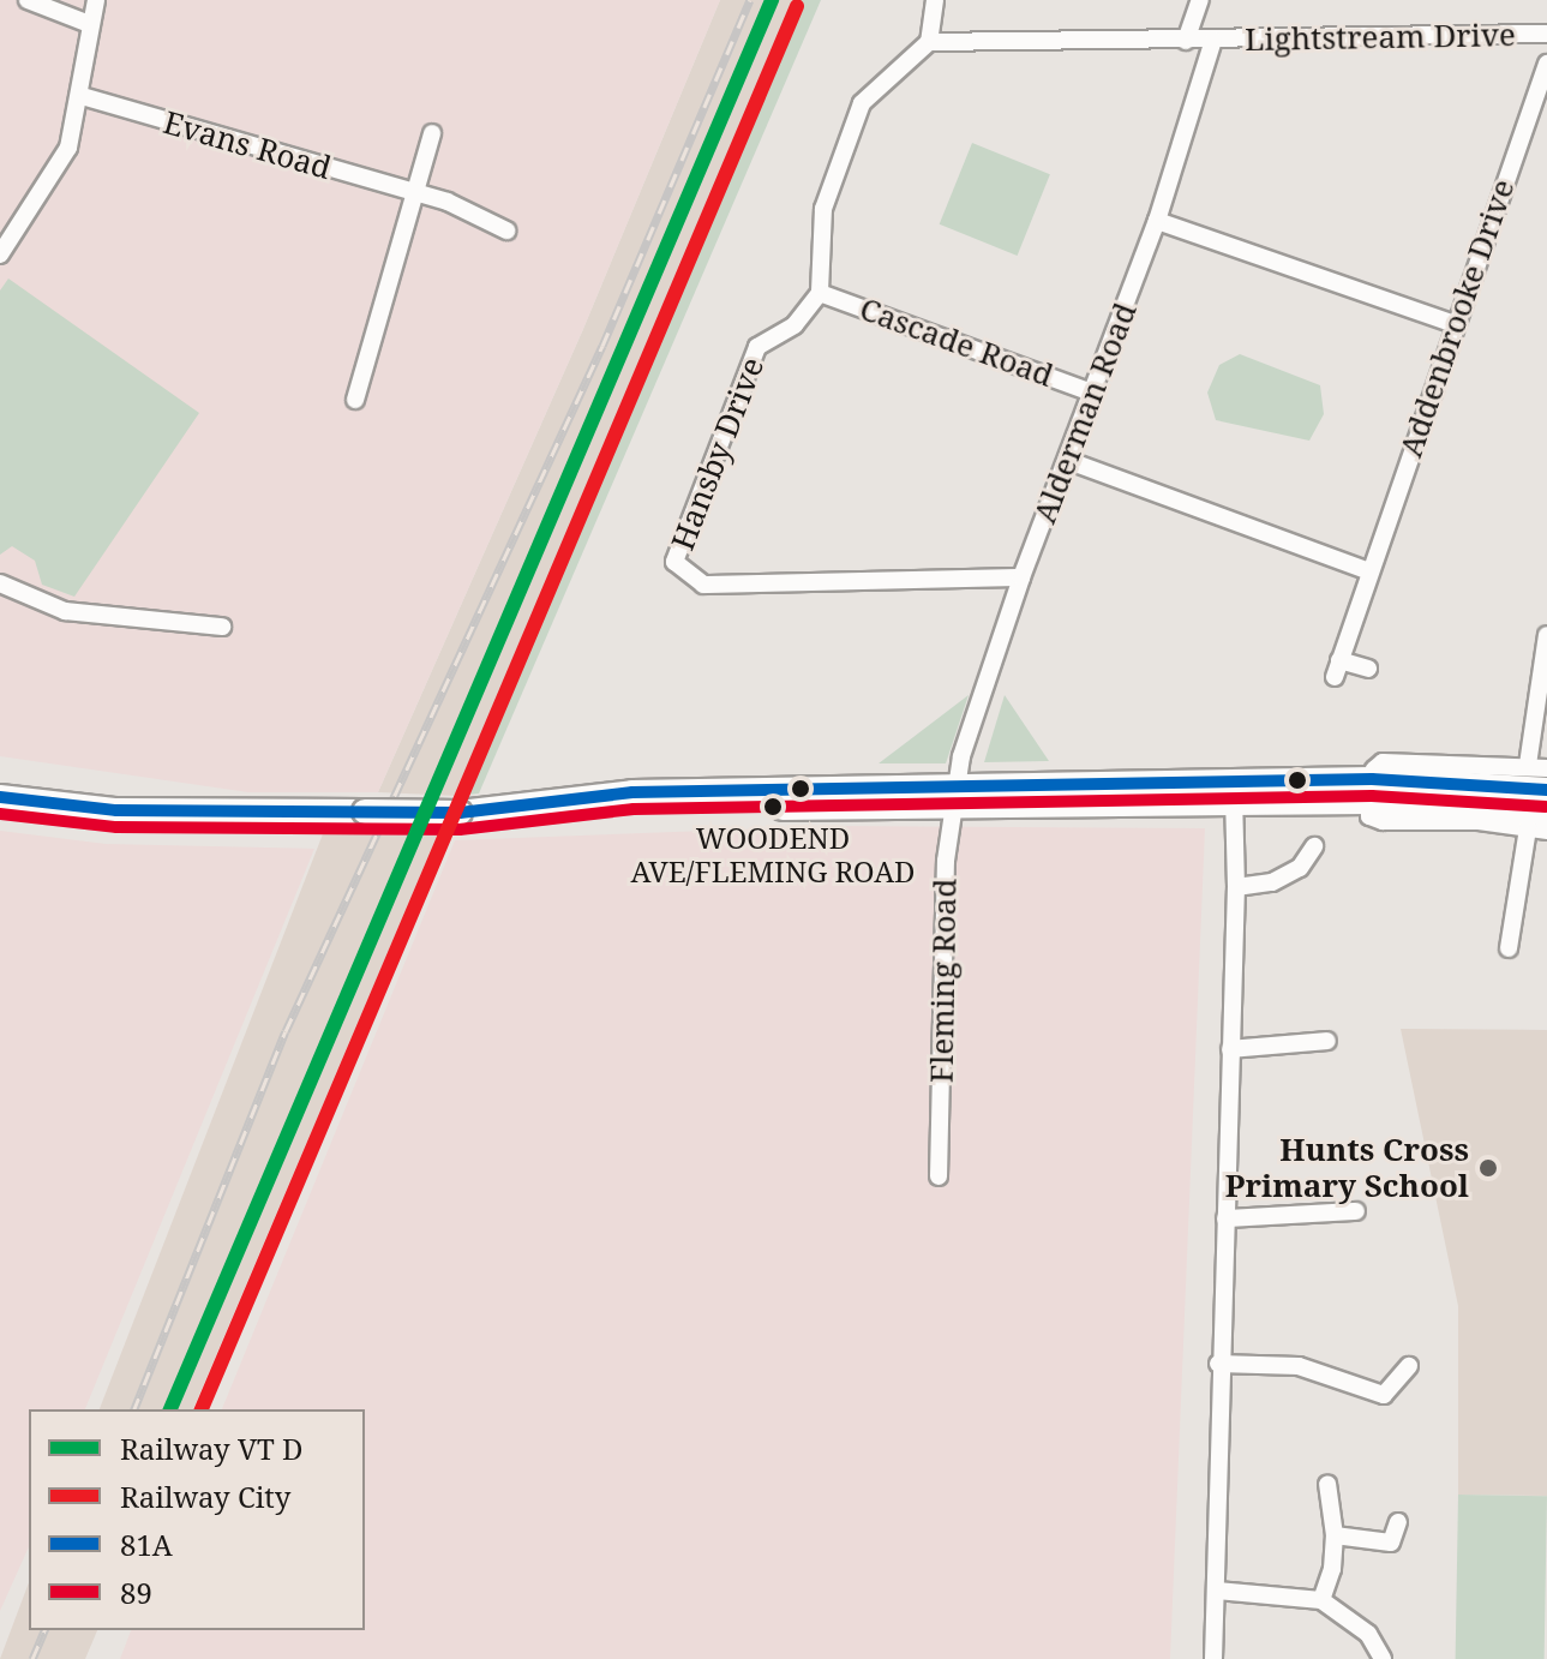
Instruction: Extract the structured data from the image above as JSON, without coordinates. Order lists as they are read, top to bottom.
{
  "streets": {
    "street": [
      "Lightstream Drive",
      "Evans Road",
      "Addenbrooke Drive",
      "Cascade Road",
      "Alderman Road",
      "Hansby Drive",
      "Fleming Road"
    ]
  },
  "crossings": [
    ["Lightstream Drive", "Alderman Road"],
    ["Cascade Road", "Alderman Road"],
    ["Cascade Road", "Hansby Drive"],
    ["Alderman Road", "Hansby Drive"],
    ["Alderman Road", "Fleming Road"]
  ],
  "places": ["WOODEND AVE/FLEMING ROAD", "Hunts Cross Primary School"],
  "lines": ["rail line City", "transit line 81A", "transit line 89"],
  "legend": [
    "Railway VT D",
    "Railway City",
    "81A",
    "89"
  ]
}
